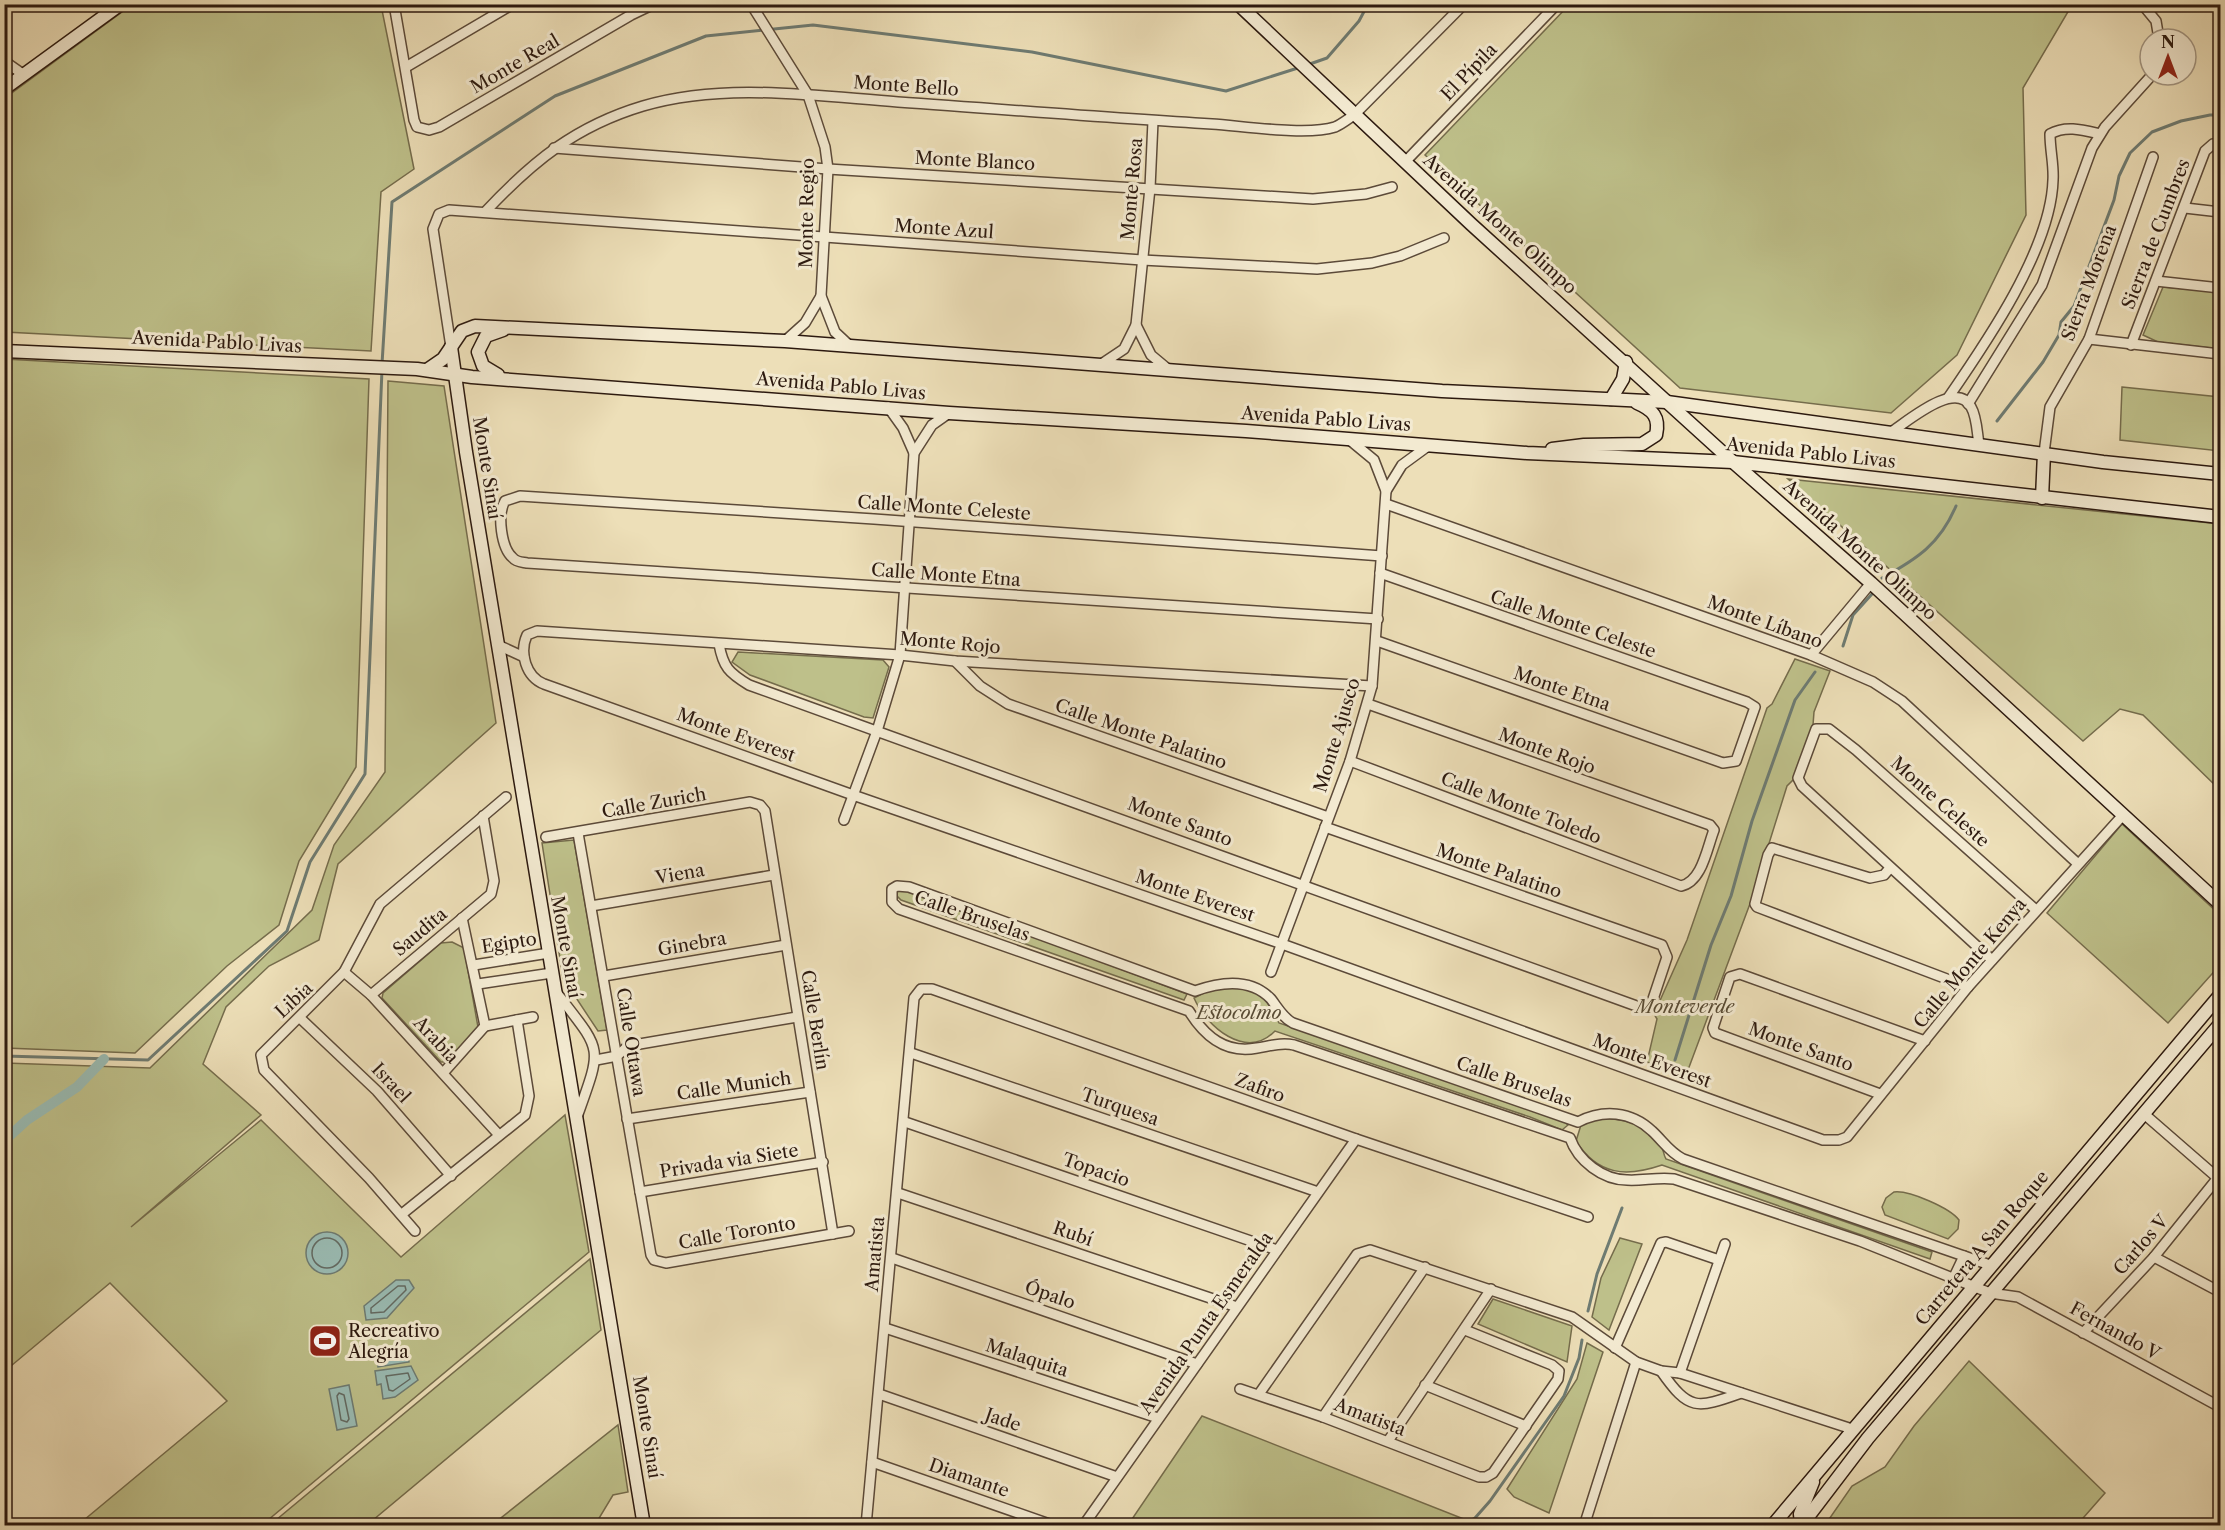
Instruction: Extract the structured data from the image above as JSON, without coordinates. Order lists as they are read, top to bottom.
{
  "streets": {
    "main road": [
      "Avenida Monte Olimpo",
      "Avenida Pablo Livas",
      "Monte Sinaí",
      "Carretera A San Roque"
    ],
    "street": [
      "Monte Real",
      "El Pípila",
      "Monte Bello",
      "Monte Blanco",
      "Monte Rosa",
      "Monte Regio",
      "Monte Azul",
      "Sierra de Cumbres",
      "Sierra Morena",
      "Calle Monte Celeste",
      "Calle Monte Etna",
      "Monte Líbano",
      "Monte Rojo",
      "Monte Etna",
      "Calle Monte Palatino",
      "Monte Everest",
      "Monte Ajusco",
      "Monte Celeste",
      "Calle Zurich",
      "Calle Monte Toledo",
      "Monte Santo",
      "Monte Palatino",
      "Viena",
      "Calle Bruselas",
      "Saudita",
      "Egipto",
      "Ginebra",
      "Calle Monte Kenya",
      "Libia",
      "Calle Berlín",
      "Arabia",
      "Calle Ottawa",
      "Israel",
      "Calle Munich",
      "Zafiro",
      "Turquesa",
      "Privada via Siete",
      "Topacio",
      "Calle Toronto",
      "Rubí",
      "Carlos V",
      "Amatista",
      "Ópalo",
      "Avenida Punta Esmeralda",
      "Fernando V",
      "Malaquita",
      "Jade",
      "Diamante"
    ]
  },
  "crossings": [
    ["El Pípila", "Avenida Monte Olimpo"],
    ["Monte Bello", "Monte Blanco"],
    ["Monte Bello", "Monte Rosa"],
    ["Monte Bello", "Monte Regio"],
    ["Monte Bello", "Avenida Monte Olimpo"],
    ["Monte Bello", "Monte Azul"],
    ["Monte Blanco", "Monte Rosa"],
    ["Monte Blanco", "Monte Regio"],
    ["Monte Rosa", "Monte Azul"],
    ["Monte Regio", "Monte Azul"],
    ["Monte Regio", "Avenida Pablo Livas"],
    ["Avenida Monte Olimpo", "Avenida Pablo Livas"],
    ["Avenida Monte Olimpo", "Calle Monte Kenya"],
    ["Monte Azul", "Avenida Pablo Livas"],
    ["Monte Azul", "Monte Sinaí"],
    ["Sierra Morena", "Avenida Pablo Livas"],
    ["Avenida Pablo Livas", "Monte Sinaí"],
    ["Avenida Pablo Livas", "Monte Ajusco"],
    ["Monte Sinaí", "Egipto"],
    ["Calle Monte Celeste", "Calle Monte Etna"],
    ["Calle Monte Celeste", "Monte Etna"],
    ["Calle Monte Celeste", "Monte Ajusco"],
    ["Calle Monte Etna", "Monte Ajusco"],
    ["Monte Líbano", "Monte Ajusco"],
    ["Monte Líbano", "Calle Monte Kenya"],
    ["Monte Rojo", "Calle Monte Palatino"],
    ["Monte Rojo", "Monte Everest"],
    ["Monte Rojo", "Monte Ajusco"],
    ["Monte Rojo", "Calle Monte Toledo"],
    ["Monte Rojo", "Monte Santo"],
    ["Monte Etna", "Monte Ajusco"],
    ["Calle Monte Palatino", "Monte Ajusco"],
    ["Calle Monte Palatino", "Monte Palatino"],
    ["Monte Everest", "Monte Ajusco"],
    ["Monte Everest", "Calle Monte Kenya"],
    ["Monte Ajusco", "Calle Monte Toledo"],
    ["Monte Ajusco", "Monte Santo"],
    ["Monte Ajusco", "Monte Palatino"],
    ["Monte Celeste", "Calle Monte Kenya"],
    ["Calle Zurich", "Calle Berlín"],
    ["Calle Zurich", "Calle Ottawa"],
    ["Monte Santo", "Monte Palatino"],
    ["Monte Santo", "Calle Monte Kenya"],
    ["Viena", "Calle Berlín"],
    ["Viena", "Calle Ottawa"],
    ["Calle Bruselas", "Carretera A San Roque"],
    ["Calle Bruselas", "Fernando V"],
    ["Saudita", "Libia"],
    ["Saudita", "Arabia"],
    ["Ginebra", "Calle Berlín"],
    ["Ginebra", "Calle Ottawa"],
    ["Libia", "Arabia"],
    ["Libia", "Israel"],
    ["Calle Berlín", "Calle Munich"],
    ["Calle Berlín", "Privada via Siete"],
    ["Calle Berlín", "Calle Toronto"],
    ["Calle Ottawa", "Calle Munich"],
    ["Calle Ottawa", "Privada via Siete"],
    ["Calle Ottawa", "Calle Toronto"],
    ["Zafiro", "Amatista"],
    ["Zafiro", "Avenida Punta Esmeralda"],
    ["Turquesa", "Amatista"],
    ["Turquesa", "Avenida Punta Esmeralda"],
    ["Topacio", "Amatista"],
    ["Topacio", "Avenida Punta Esmeralda"],
    ["Rubí", "Amatista"],
    ["Rubí", "Avenida Punta Esmeralda"],
    ["Carlos V", "Fernando V"],
    ["Carretera A San Roque", "Fernando V"],
    ["Amatista", "Ópalo"],
    ["Amatista", "Malaquita"],
    ["Amatista", "Jade"],
    ["Amatista", "Diamante"],
    ["Ópalo", "Avenida Punta Esmeralda"],
    ["Avenida Punta Esmeralda", "Malaquita"],
    ["Avenida Punta Esmeralda", "Jade"]
  ],
  "parks": ["Monteverde", "Estocolmo"],
  "places": {
    "sports": ["Recreativo Alegría"]
  },
  "north": "top"
}
